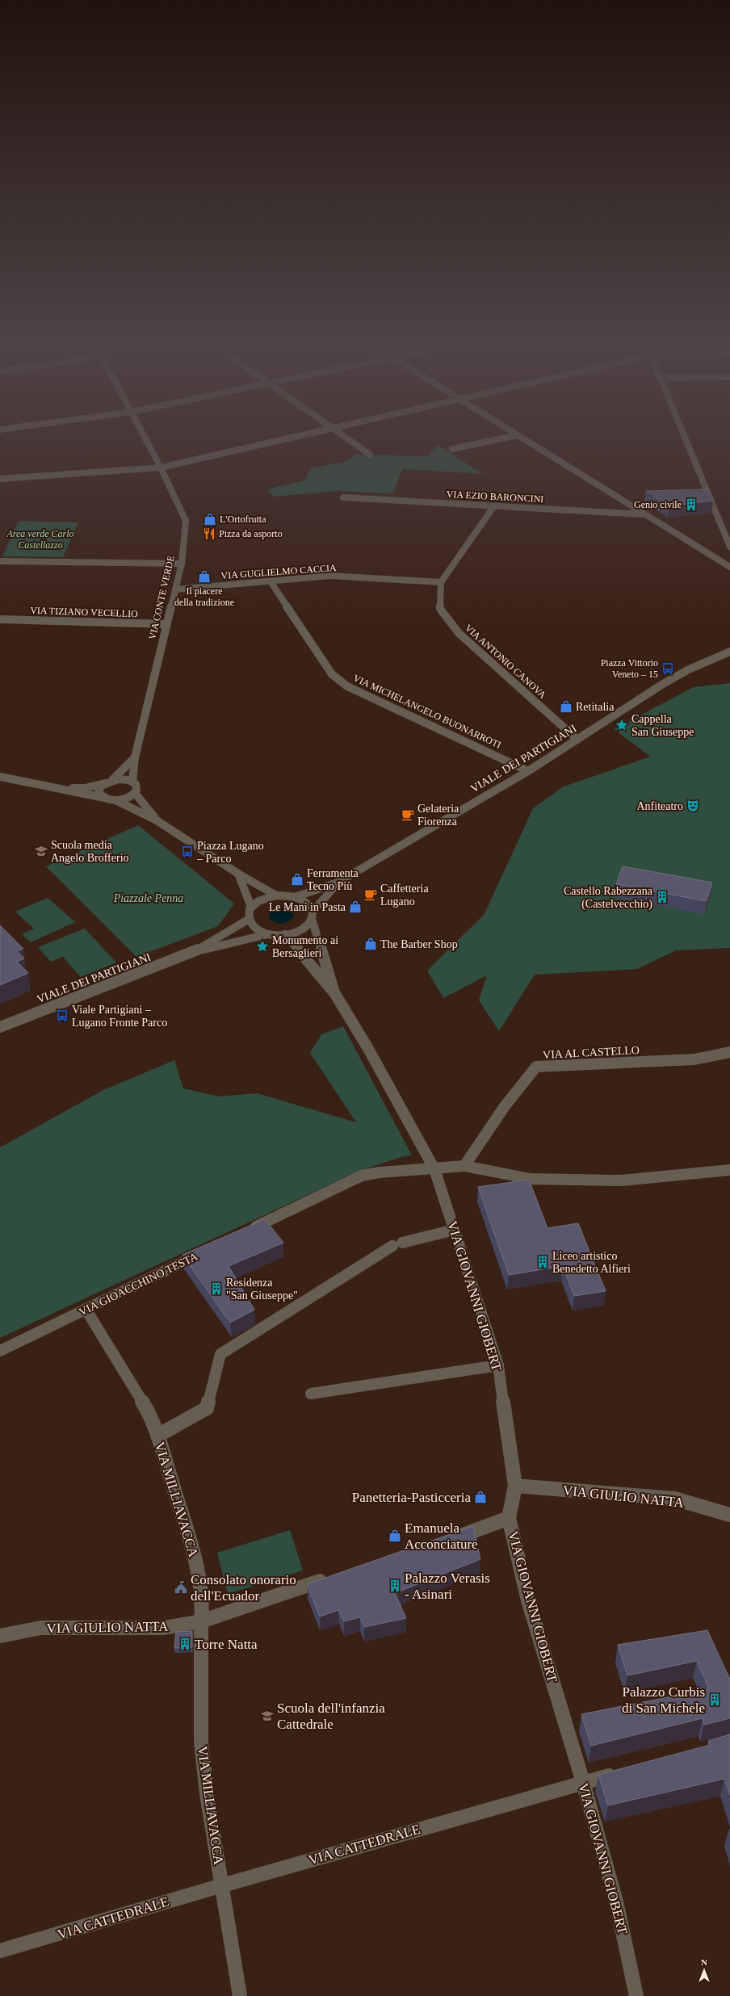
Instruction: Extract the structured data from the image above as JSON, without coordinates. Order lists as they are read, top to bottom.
{
  "streets": {
    "street": [
      "VIA EZIO BARONCINI",
      "VIA GUGLIELMO CACCIA",
      "VIA CONTE VERDE",
      "VIA TIZIANO VECELLIO",
      "VIA ANTONIO CANOVA",
      "VIA MICHELANGELO BUONARROTI",
      "VIALE DEI PARTIGIANI",
      "VIA AL CASTELLO",
      "VIA GIOACCHINO TESTA",
      "VIA GIOVANNI GIOBERT",
      "VIA GIULIO NATTA",
      "VIA MILLIAVACCA",
      "VIA CATTEDRALE"
    ]
  },
  "crossings": [
    ["VIA GUGLIELMO CACCIA", "VIA CONTE VERDE"],
    ["VIA GUGLIELMO CACCIA", "VIA ANTONIO CANOVA"],
    ["VIA GUGLIELMO CACCIA", "VIA MICHELANGELO BUONARROTI"],
    ["VIA CONTE VERDE", "VIA TIZIANO VECELLIO"],
    ["VIA CONTE VERDE", "VIALE DEI PARTIGIANI"],
    ["VIA CONTE VERDE", "VIA GIOVANNI GIOBERT"],
    ["VIA ANTONIO CANOVA", "VIALE DEI PARTIGIANI"],
    ["VIA MICHELANGELO BUONARROTI", "VIALE DEI PARTIGIANI"],
    ["VIALE DEI PARTIGIANI", "VIA GIOVANNI GIOBERT"],
    ["VIA GIOACCHINO TESTA", "VIA MILLIAVACCA"],
    ["VIA GIOVANNI GIOBERT", "VIA GIULIO NATTA"],
    ["VIA GIOVANNI GIOBERT", "VIA CATTEDRALE"],
    ["VIA GIULIO NATTA", "VIA MILLIAVACCA"],
    ["VIA MILLIAVACCA", "VIA CATTEDRALE"]
  ],
  "parks": ["Area verde Carlo Castellazzo", "Piazzale Penna"],
  "places": {
    "building": [
      "Genio civile",
      "Castello Rabezzana (Castelvecchio)",
      "Liceo artistico Benedetto Alfieri",
      "Residenza \"San Giuseppe\"",
      "Palazzo Verasis - Asinari",
      "Torre Natta",
      "Palazzo Curbis di San Michele"
    ],
    "shop": [
      "L'Ortofrutta",
      "Il piacere della tradizione",
      "Retitalia",
      "Ferramenta Tecno Più",
      "Le Mani in Pasta",
      "The Barber Shop",
      "Panetteria-Pasticceria",
      "Emanuela Acconciature"
    ],
    "restaurant": ["Pizza da asporto"],
    "bus stop": ["Piazza Vittorio Veneto – 15", "Piazza Lugano – Parco", "Viale Partigiani – Lugano Fronte Parco"],
    "place": ["Cappella San Giuseppe", "Monumento ai Bersaglieri"],
    "theatre": ["Anfiteatro"],
    "cafe": ["Gelateria Fiorenza", "Caffetteria Lugano"],
    "school or university": ["Scuola media Angelo Brofferio", "Scuola dell'infanzia Cattedrale"],
    "public building": ["Consolato onorario dell'Ecuador"]
  },
  "north": "top"
}
